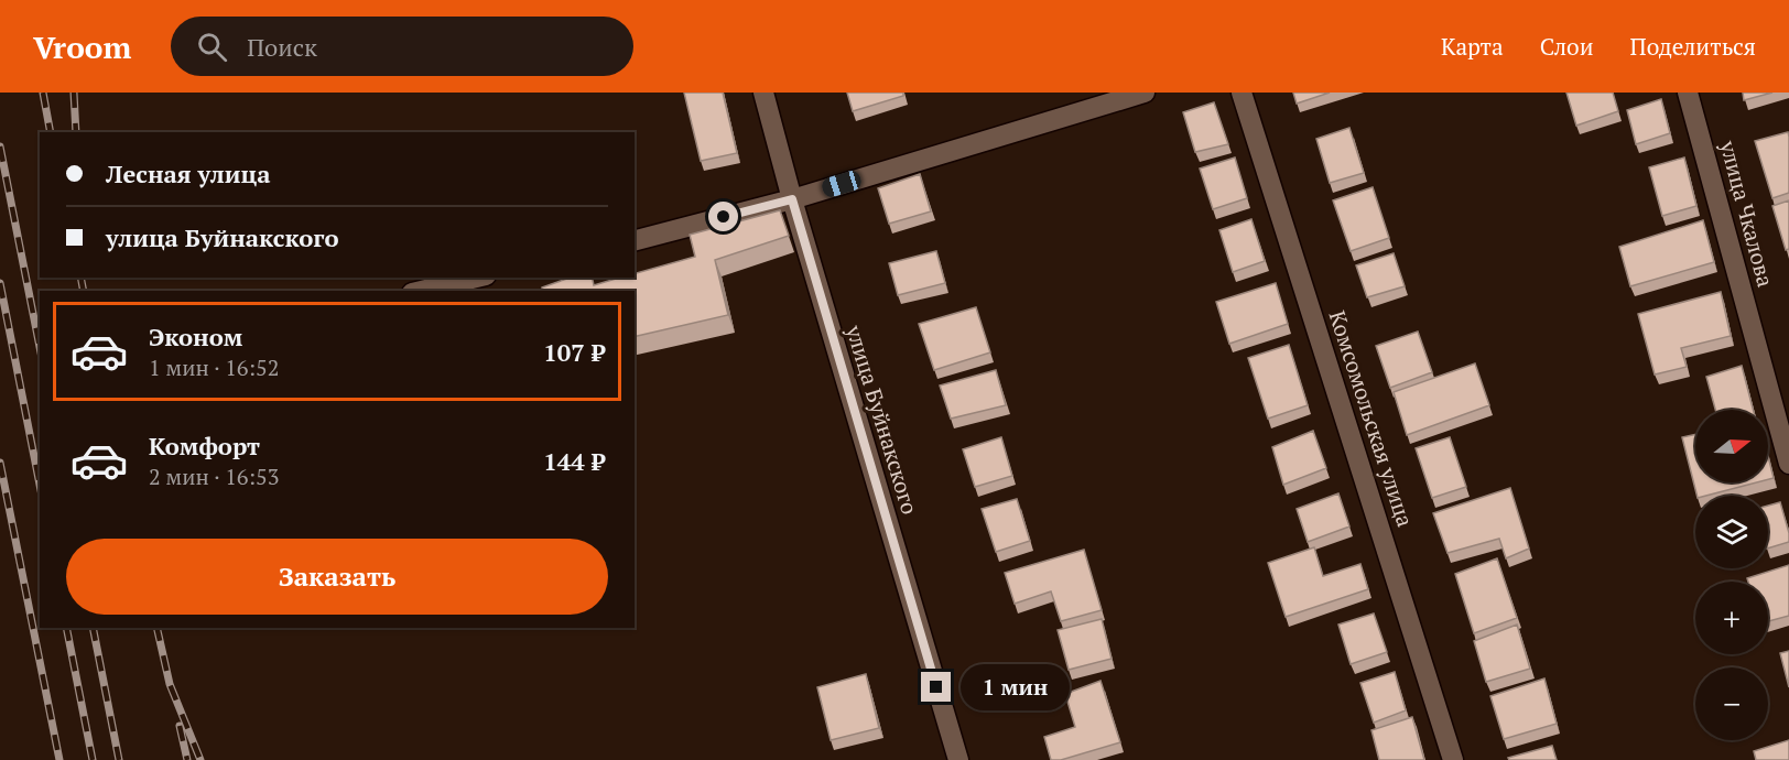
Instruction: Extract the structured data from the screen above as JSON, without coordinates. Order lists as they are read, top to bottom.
{
  "streets": {
    "street": ["улица Чкалова", "Комсомольская улица", "улица Буйнакского"]
  },
  "north": "right",
  "page": {
    "header": "Vroom",
    "search": "Поиск",
    "nav": ["Карта", "Слои", "Поделиться"],
    "banner": ["Лесная улица", "улица Буйнакского"],
    "list": [
      {
        "name": "Эконом",
        "note": "1 мин · 16:52",
        "value": "107 ₽"
      },
      {
        "name": "Комфорт",
        "note": "2 мин · 16:53",
        "value": "144 ₽"
      }
    ],
    "map_buttons": ["+", "−"],
    "buttons": "Заказать",
    "bubble": "1 мин"
  }
}
